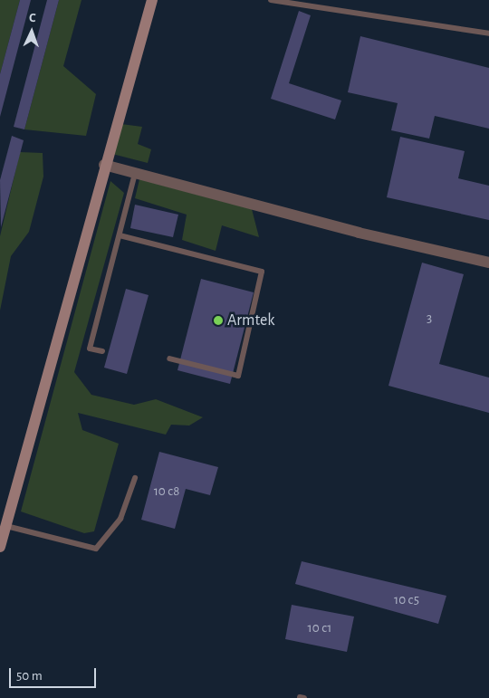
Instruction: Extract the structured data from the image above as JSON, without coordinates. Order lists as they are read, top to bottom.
{
  "places": ["Armtek"],
  "house_numbers": [
    "3",
    "10 с8",
    "10 с5",
    "10 с1"
  ],
  "scale_bar": "50 m",
  "north": "top"
}
